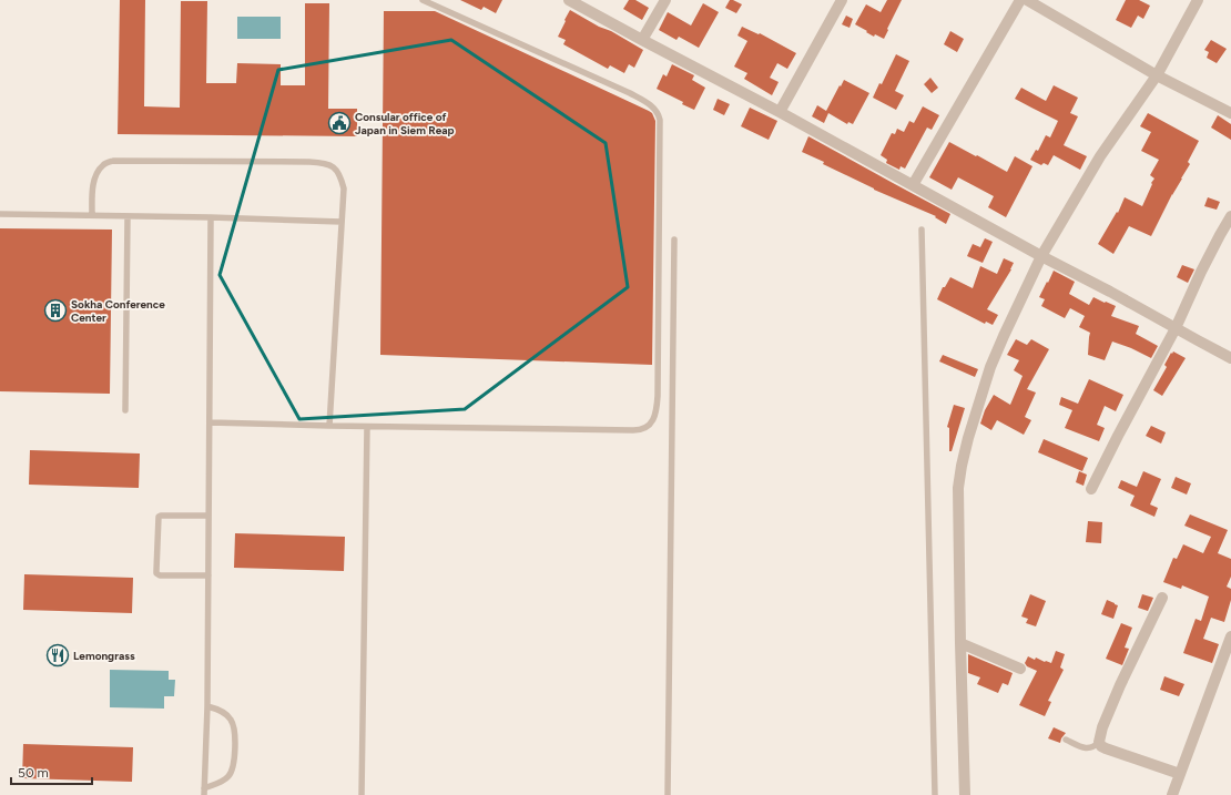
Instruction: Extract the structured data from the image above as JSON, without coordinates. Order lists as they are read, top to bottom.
{
  "places": {
    "public building": ["Consular office of Japan in Siem Reap"],
    "building": ["Sokha Conference Center"],
    "restaurant": ["Lemongrass"]
  },
  "scale_bar": "50 m"
}
